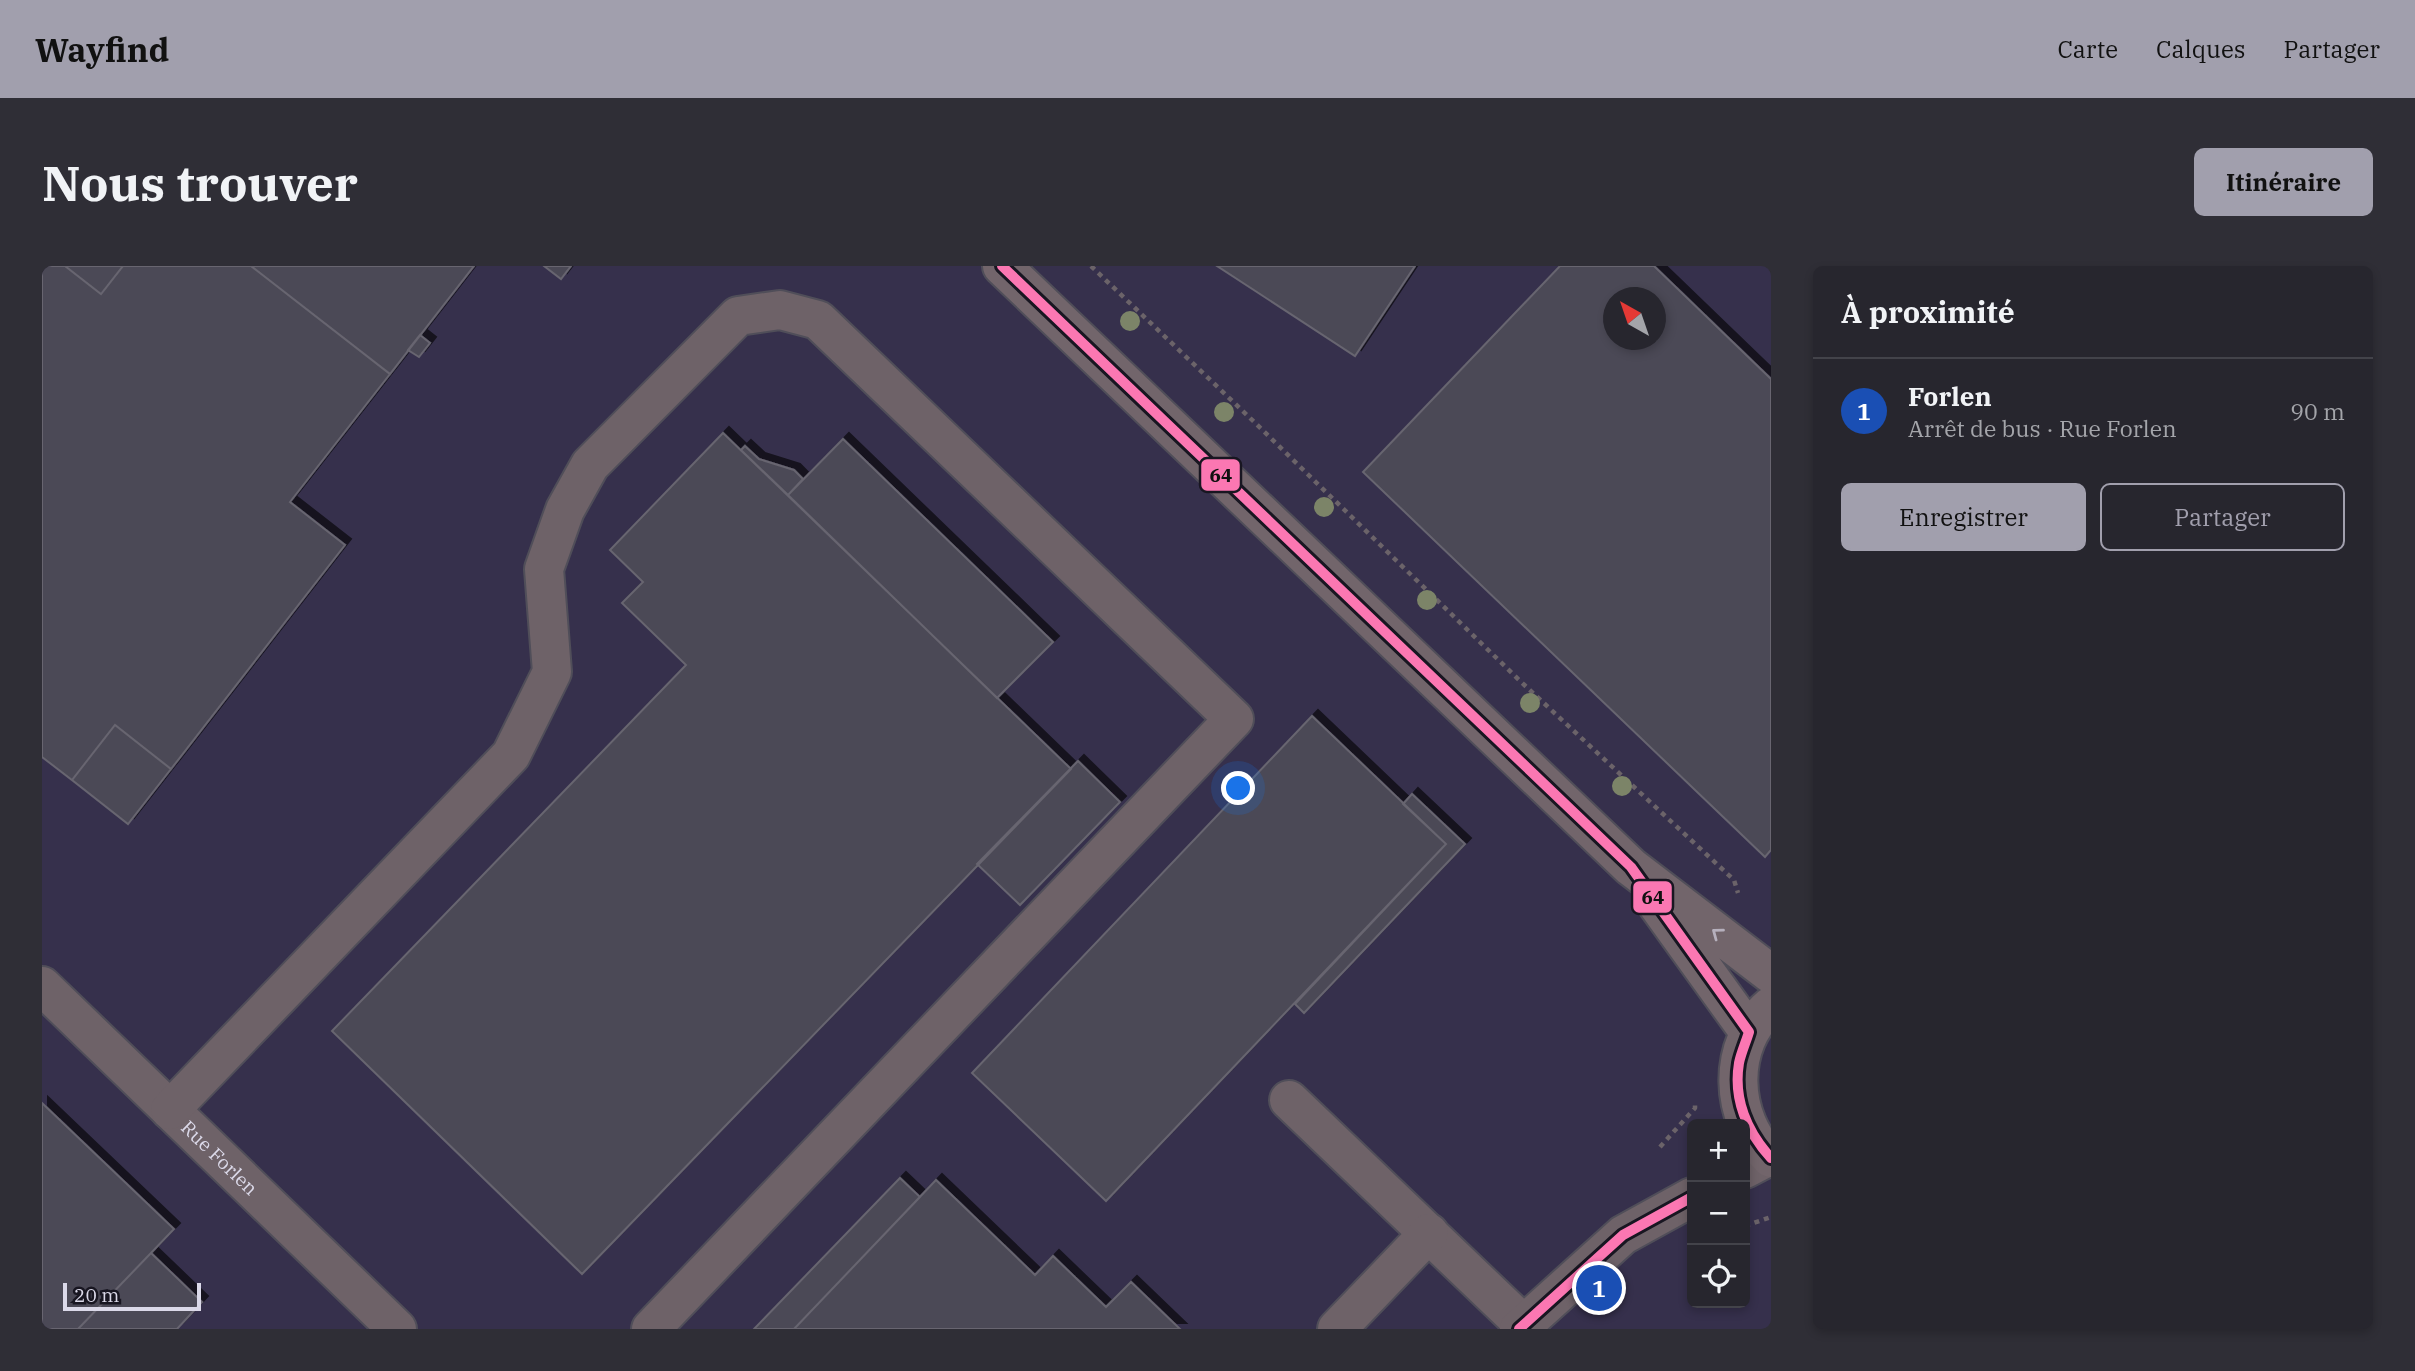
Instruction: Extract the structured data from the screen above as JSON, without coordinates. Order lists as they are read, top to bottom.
{
  "streets": {
    "street": ["Rue Forlen"]
  },
  "lines": ["transit line 64"],
  "scale_bar": "20 m",
  "north": "top left",
  "page": {
    "header": "Wayfind",
    "nav": ["Carte", "Calques", "Partager"],
    "buttons": [
      "Itinéraire",
      ["Enregistrer", "Partager"]
    ],
    "title": "Nous trouver",
    "heading": "À proximité",
    "list": [
      {
        "mark": "1",
        "name": "Forlen",
        "note": "Arrêt de bus · Rue Forlen",
        "value": "90 m"
      }
    ],
    "map_buttons": ["+", "−"],
    "pins": "1",
    "scale": "20 m"
  }
}
